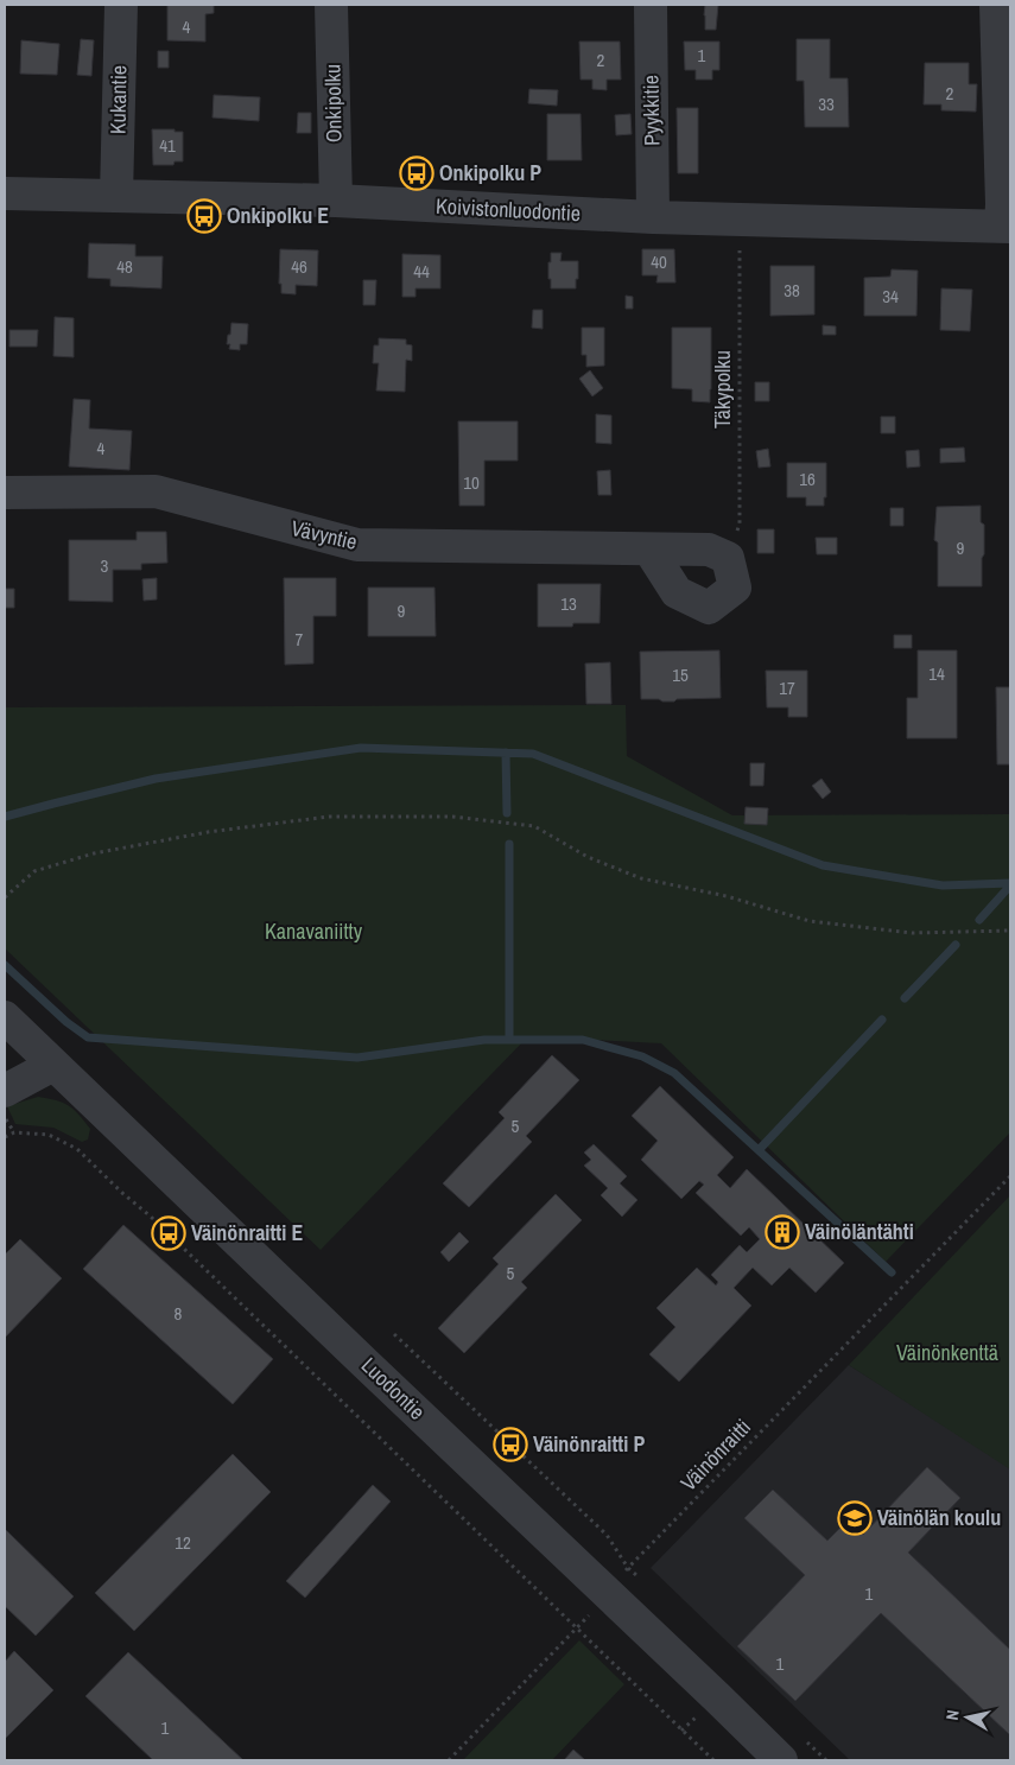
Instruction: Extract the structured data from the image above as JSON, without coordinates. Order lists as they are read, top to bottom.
{
  "streets": {
    "street": [
      "Kukantie",
      "Onkipolku",
      "Pyykkitie",
      "Koivistonluodontie",
      "Vävyntie",
      "Luodontie"
    ],
    "path": ["Täkypolku", "Väinönraitti"]
  },
  "crossings": [
    ["Kukantie", "Koivistonluodontie"],
    ["Onkipolku", "Koivistonluodontie"],
    ["Pyykkitie", "Koivistonluodontie"],
    ["Koivistonluodontie", "Täkypolku"],
    ["Täkypolku", "Vävyntie"],
    ["Luodontie", "Väinönraitti"]
  ],
  "parks": ["Kanavaniitty", "Väinönkenttä"],
  "places": {
    "bus stop": [
      "Onkipolku P",
      "Onkipolku E",
      "Väinönraitti E",
      "Väinönraitti P"
    ],
    "building": ["Väinöläntähti"],
    "school or university": ["Väinölän koulu"]
  },
  "house_numbers": [
    "4",
    "1",
    "2",
    "2",
    "33",
    "41",
    "40",
    "48",
    "46",
    "44",
    "38",
    "34",
    "4",
    "16",
    "10",
    "9",
    "3",
    "13",
    "9",
    "7",
    "14",
    "15",
    "17",
    "5",
    "5",
    "8",
    "12",
    "1",
    "1",
    "1"
  ],
  "north": "left"
}
